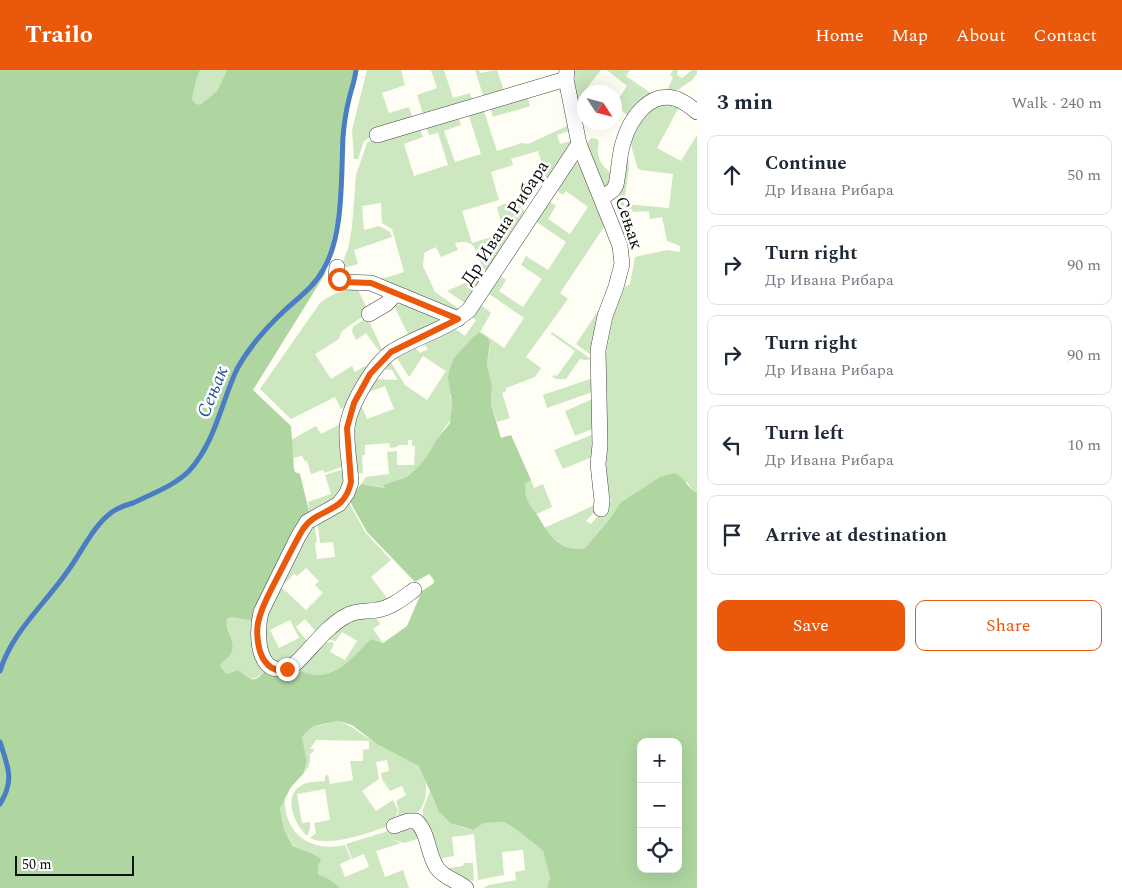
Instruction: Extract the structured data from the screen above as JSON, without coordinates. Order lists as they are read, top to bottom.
{
  "streets": {
    "street": ["Др Ивана Рибара", "Сењак"]
  },
  "crossings": [
    ["Др Ивана Рибара", "Сењак"]
  ],
  "water": ["Сењак"],
  "scale_bar": "50 m",
  "north": "bottom right",
  "page": {
    "header": "Trailo",
    "nav": [
      "Home",
      "Map",
      "About",
      "Contact"
    ],
    "heading": ["3 min", "Walk · 240 m"],
    "list": [
      ["Continue", "Др Ивана Рибара", "50 m"],
      ["Turn right", "Др Ивана Рибара", "90 m"],
      ["Turn right", "Др Ивана Рибара", "90 m"],
      ["Turn left", "Др Ивана Рибара", "10 m"],
      "Arrive at destination"
    ],
    "buttons": ["Save", "Share"],
    "map_buttons": ["+", "−"],
    "scale": "50 m"
  }
}
